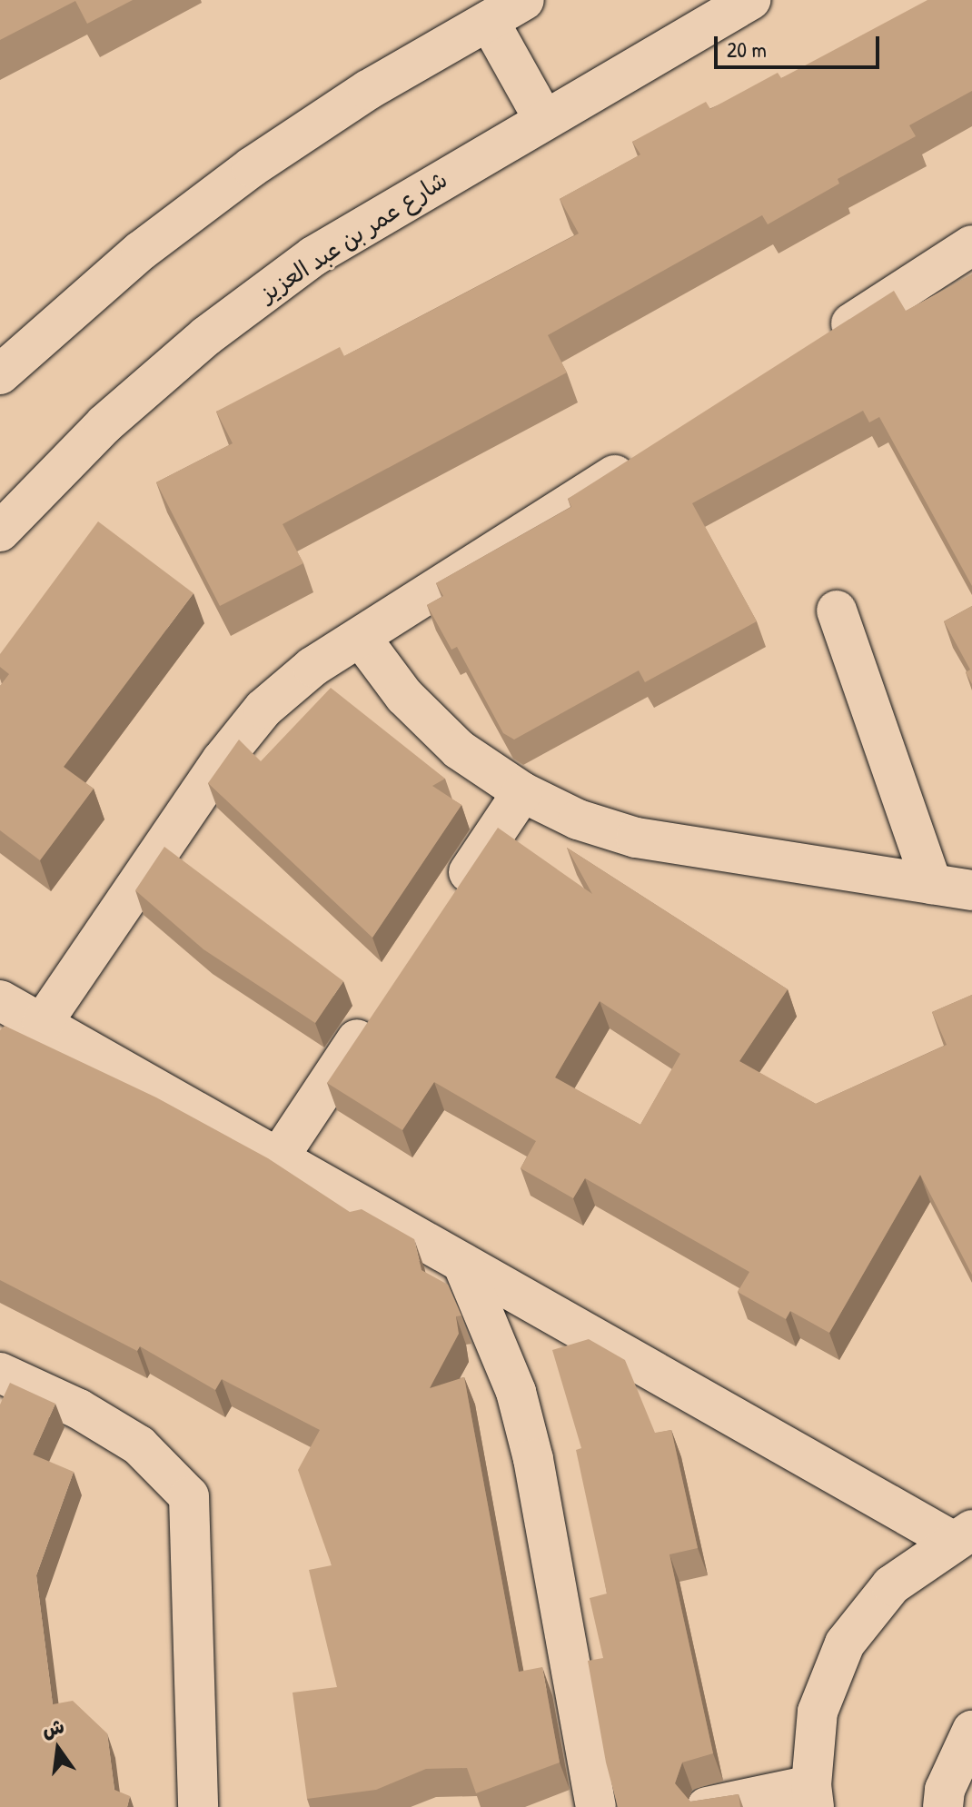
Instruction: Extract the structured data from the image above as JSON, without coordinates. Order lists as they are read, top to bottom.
{
  "streets": {
    "street": ["شارع عمر بن عبد العزيز"]
  },
  "scale_bar": "20 m",
  "north": "top"
}
